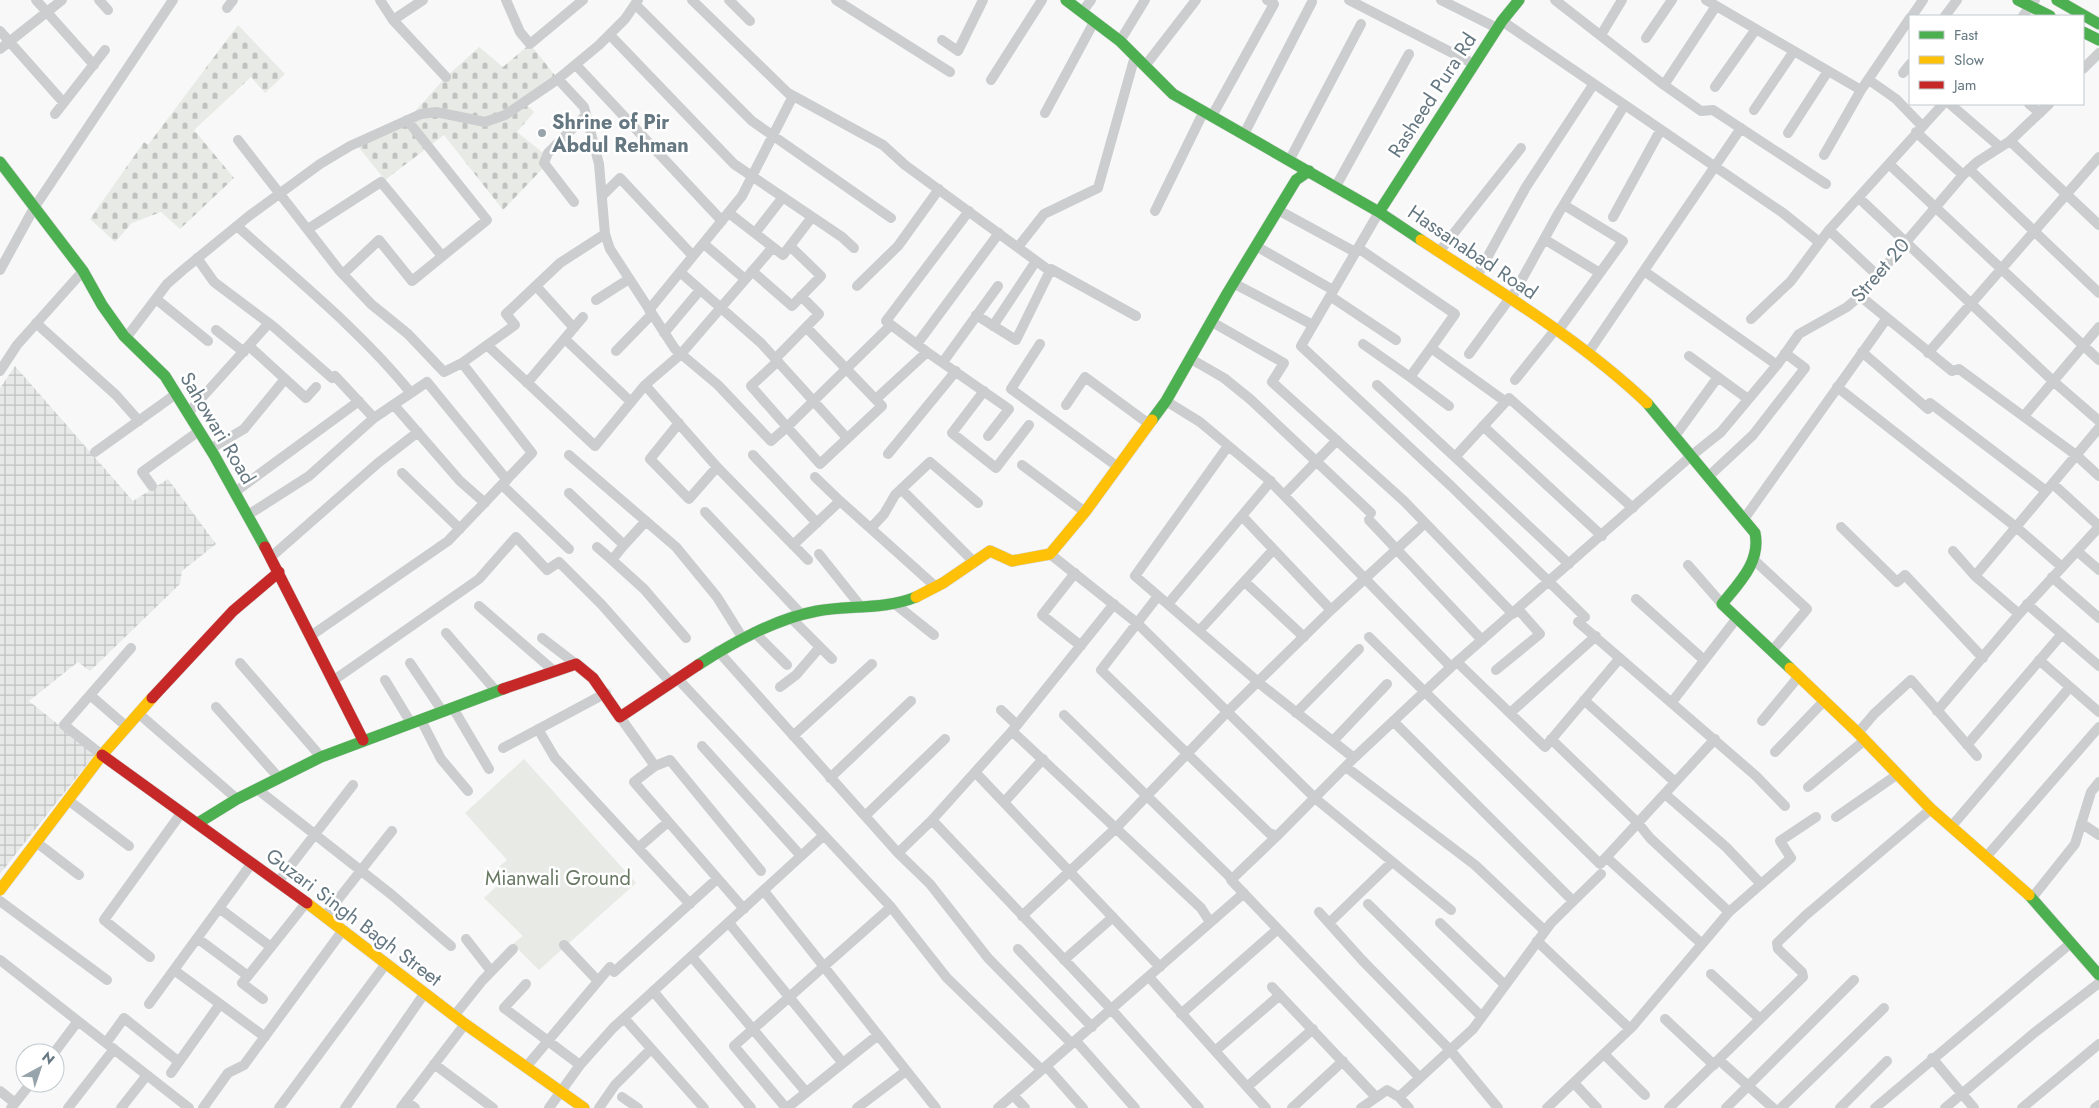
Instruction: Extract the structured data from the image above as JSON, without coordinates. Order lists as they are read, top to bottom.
{
  "streets": {
    "street": [
      "Rasheed Pura Rd",
      "Hassanabad Road",
      "Street 20",
      "Sahowari Road",
      "Guzari Singh Bagh Street"
    ]
  },
  "crossings": [
    ["Rasheed Pura Rd", "Hassanabad Road"],
    ["Hassanabad Road", "Street 20"]
  ],
  "parks": ["Mianwali Ground"],
  "places": ["Shrine of Pir Abdul Rehman"],
  "legend": ["Fast", "Slow", "Jam"],
  "north": "top right"
}
